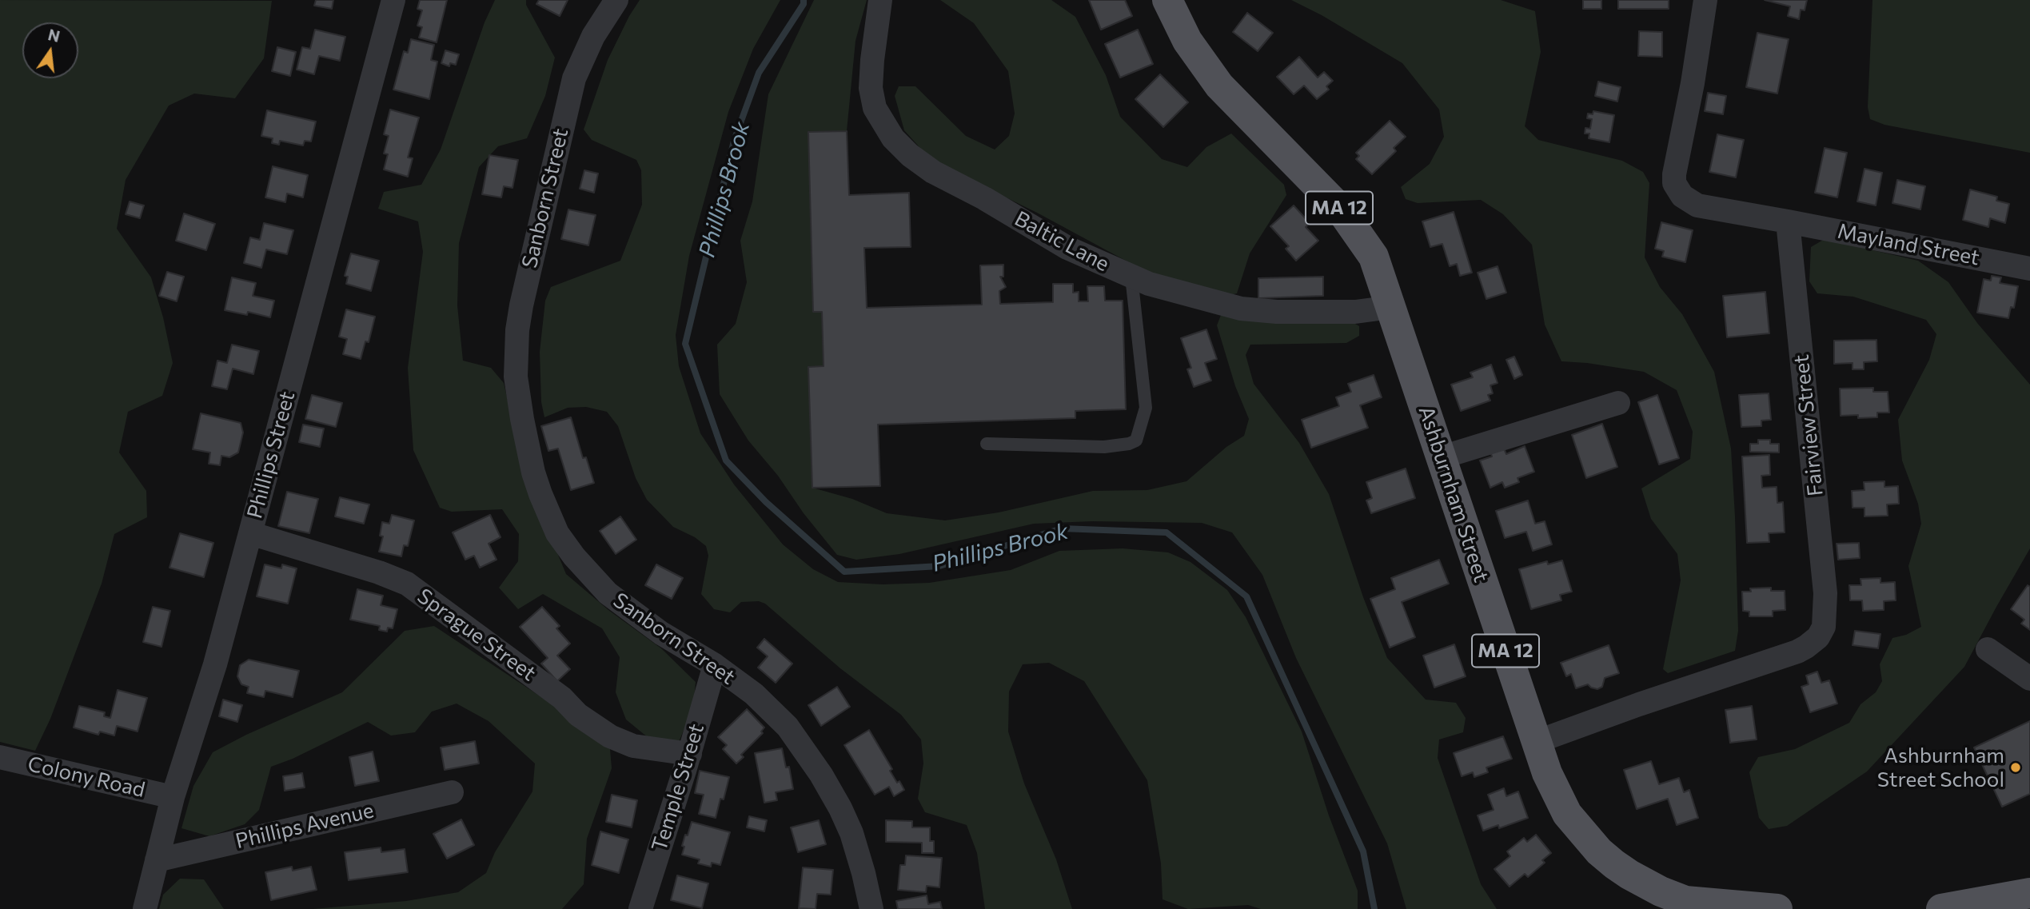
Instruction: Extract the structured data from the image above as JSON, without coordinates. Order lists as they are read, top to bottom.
{
  "streets": {
    "main road": ["MA 12", "Ashburnham Street"],
    "street": [
      "Sanborn Street",
      "Baltic Lane",
      "Mayland Street",
      "Fairview Street",
      "Phillips Street",
      "Sprague Street",
      "Colony Road",
      "Temple Street",
      "Phillips Avenue"
    ]
  },
  "crossings": [
    ["Sanborn Street", "Temple Street"],
    ["Baltic Lane", "Ashburnham Street"],
    ["Mayland Street", "Fairview Street"],
    ["Fairview Street", "Ashburnham Street"],
    ["Phillips Street", "Sprague Street"],
    ["Phillips Street", "Colony Road"],
    ["Phillips Street", "Phillips Avenue"],
    ["Sprague Street", "Temple Street"]
  ],
  "water": ["Phillips Brook"],
  "places": ["Ashburnham Street School"],
  "north": "top"
}
